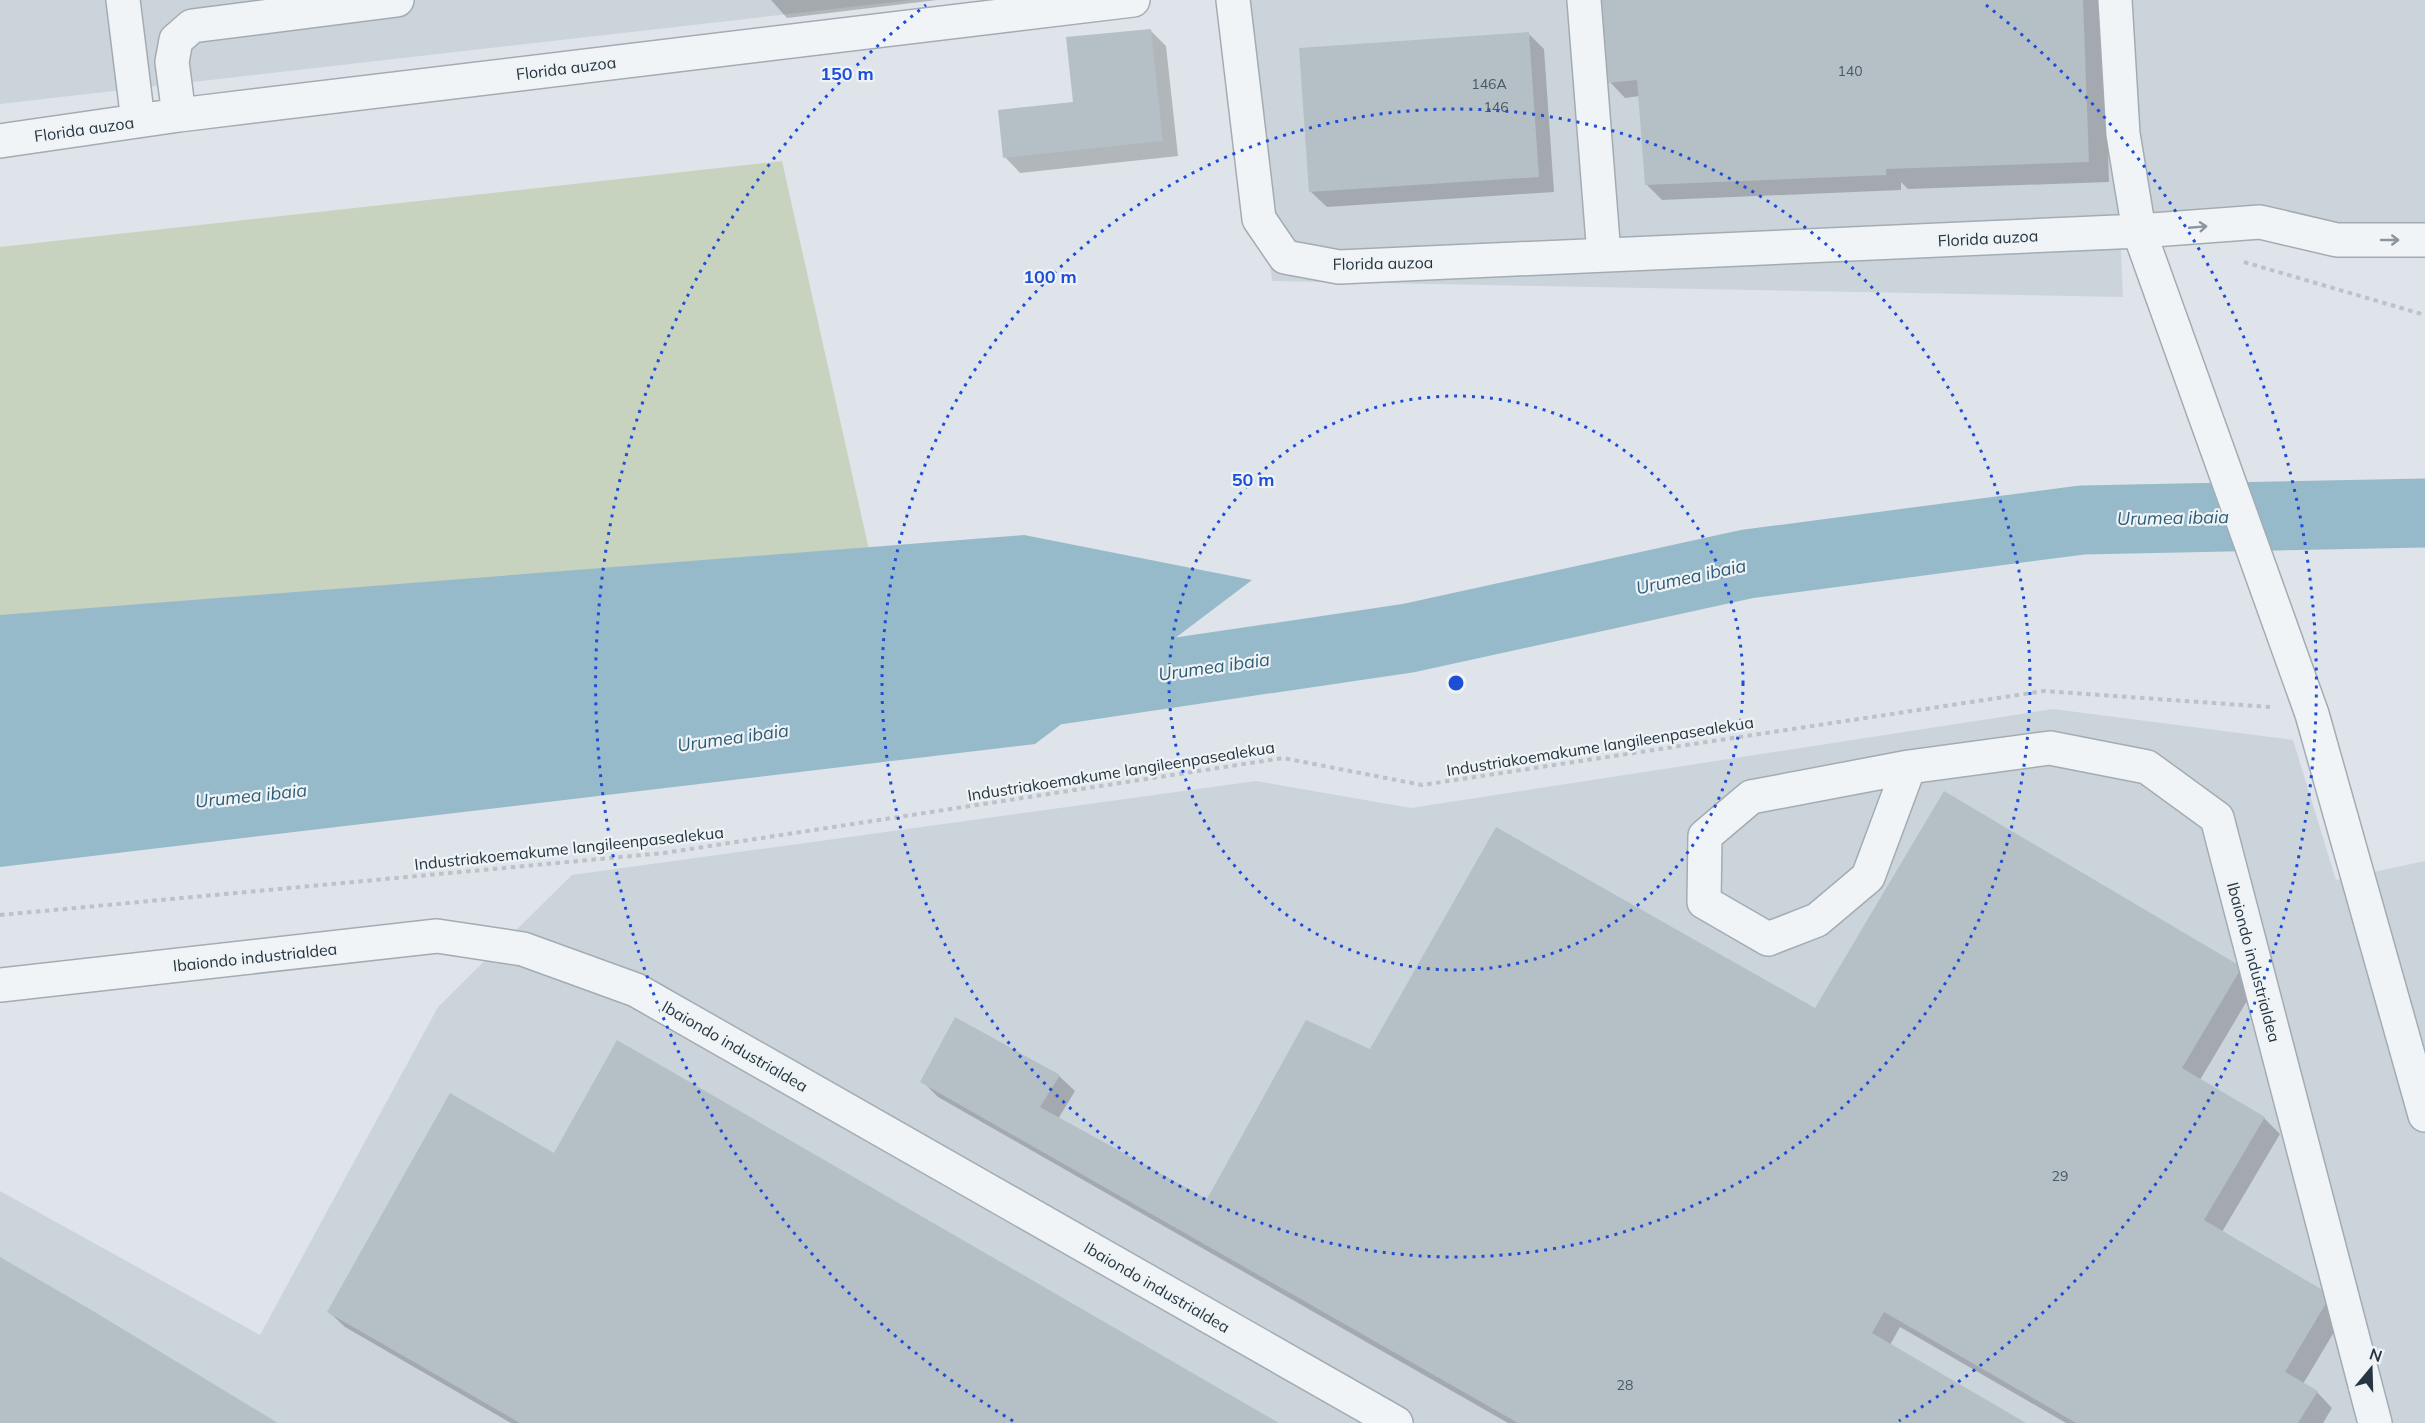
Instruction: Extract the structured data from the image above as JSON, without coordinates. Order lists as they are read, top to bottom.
{
  "streets": {
    "street": ["Florida auzoa", "Ibaiondo industrialdea"],
    "path": ["Industriakoemakume langileenpasealekua"]
  },
  "water": ["Urumea ibaia"],
  "house_numbers": [
    "140",
    "146A",
    "146",
    "29",
    "28"
  ],
  "north": "top",
  "rings": ["150 m", "100 m", "50 m"]
}
